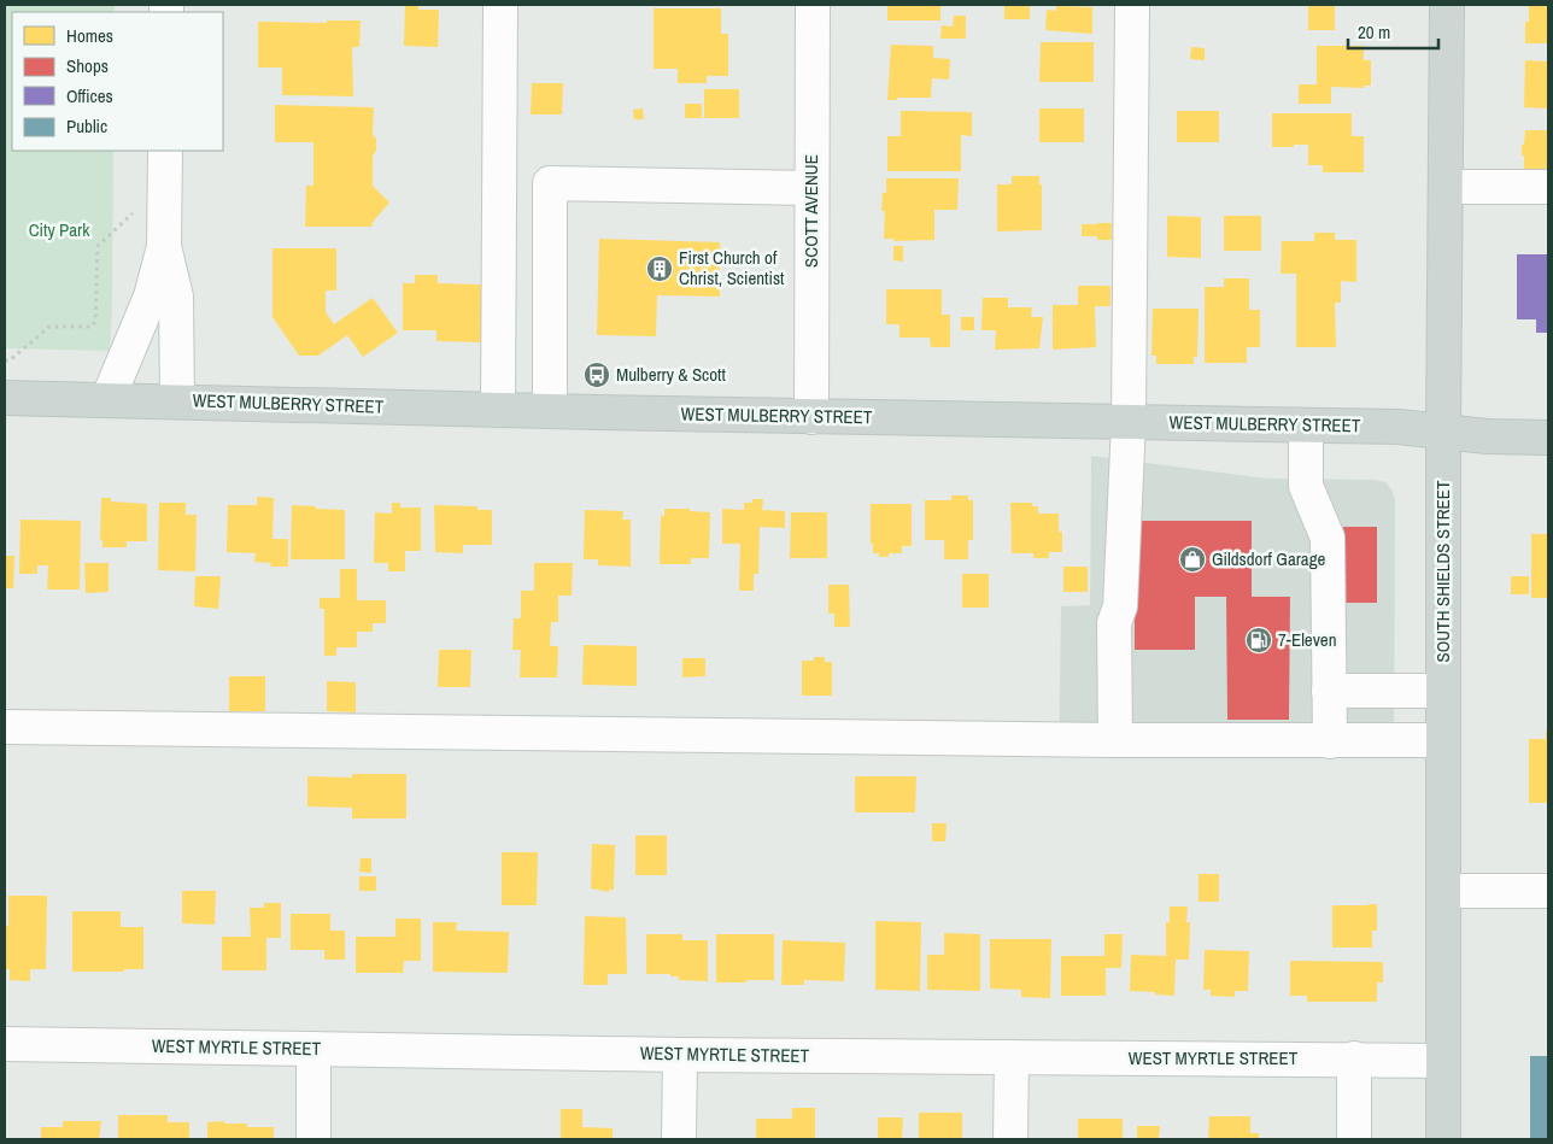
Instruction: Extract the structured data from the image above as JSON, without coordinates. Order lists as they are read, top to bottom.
{
  "streets": {
    "main road": ["WEST MULBERRY STREET", "SOUTH SHIELDS STREET"],
    "street": ["SCOTT AVENUE", "WEST MYRTLE STREET"]
  },
  "crossings": [
    ["SCOTT AVENUE", "WEST MULBERRY STREET"],
    ["WEST MULBERRY STREET", "SOUTH SHIELDS STREET"],
    ["SOUTH SHIELDS STREET", "WEST MYRTLE STREET"]
  ],
  "parks": ["City Park"],
  "places": {
    "building": ["First Church of Christ, Scientist"],
    "bus stop": ["Mulberry & Scott"],
    "shop": ["Gildsdorf Garage"],
    "fuel station": ["7-Eleven"]
  },
  "legend": [
    "Homes",
    "Shops",
    "Offices",
    "Public"
  ],
  "scale_bar": "20 m"
}
